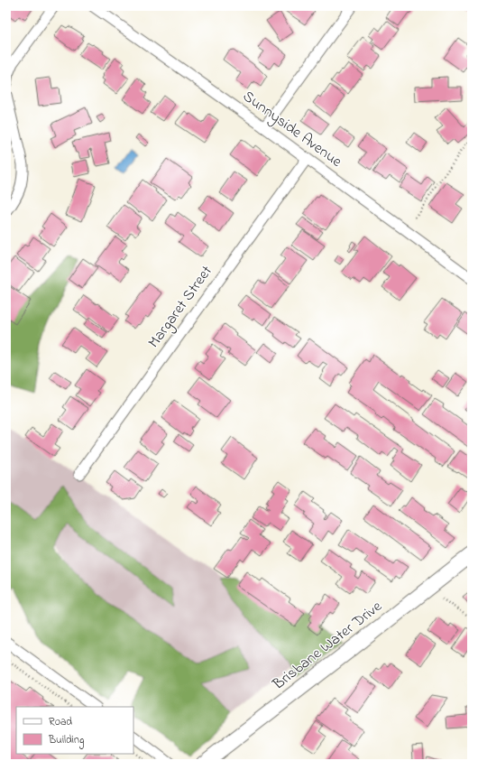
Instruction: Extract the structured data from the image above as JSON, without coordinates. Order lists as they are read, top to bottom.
{
  "streets": {
    "main road": ["Brisbane Water Drive"],
    "street": ["Sunnyside Avenue", "Margaret Street"]
  },
  "crossings": [
    ["Sunnyside Avenue", "Margaret Street"]
  ],
  "legend": ["Road", "Building"]
}
